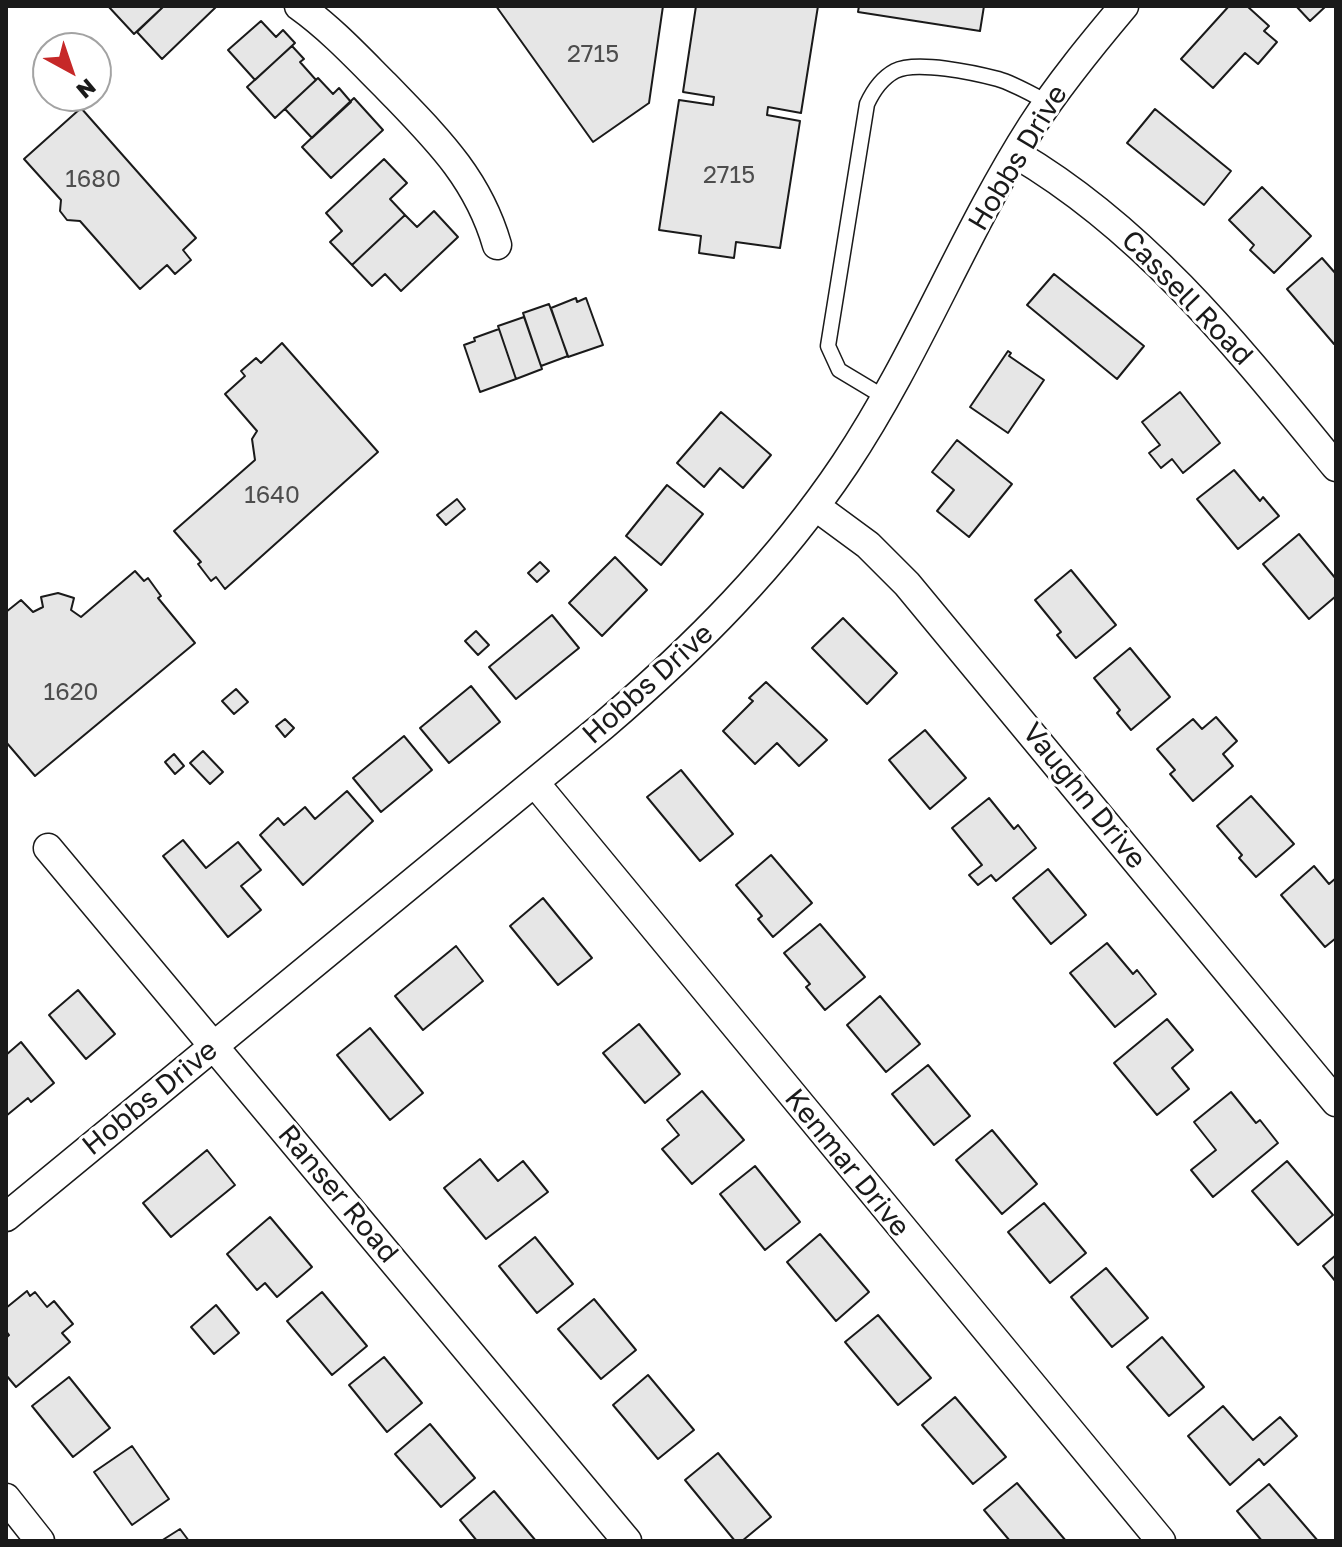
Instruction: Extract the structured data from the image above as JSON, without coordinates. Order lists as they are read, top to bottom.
{
  "streets": {
    "street": [
      "Hobbs Drive",
      "Cassell Road",
      "Vaughn Drive",
      "Kenmar Drive",
      "Ranser Road"
    ]
  },
  "crossings": [
    ["Hobbs Drive", "Cassell Road"],
    ["Hobbs Drive", "Vaughn Drive"],
    ["Hobbs Drive", "Kenmar Drive"],
    ["Hobbs Drive", "Ranser Road"]
  ],
  "house_numbers": [
    "2715",
    "2715",
    "1680",
    "1640",
    "1620"
  ],
  "north": "bottom right"
}
